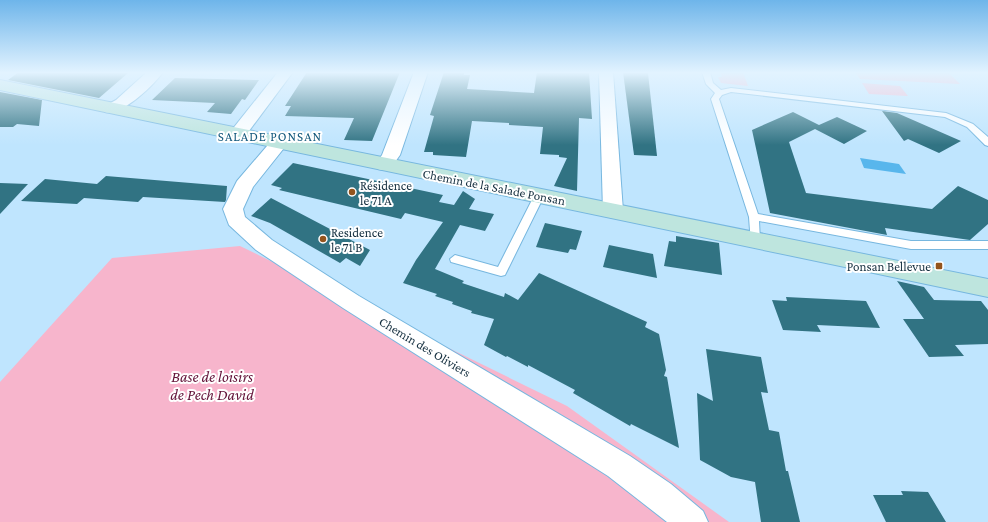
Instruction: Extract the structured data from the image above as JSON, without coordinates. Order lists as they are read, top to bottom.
{
  "streets": {
    "street": ["Chemin de la Salade Ponsan", "Chemin des Oliviers"]
  },
  "crossings": [
    ["Chemin de la Salade Ponsan", "Chemin des Oliviers"]
  ],
  "districts": ["SALADE PONSAN"],
  "parks": ["Base de loisirs de Pech David"],
  "places": {
    "other": ["Résidence le 71 A", "Residence le 71 B"],
    "transit": ["Ponsan Bellevue"]
  }
}
